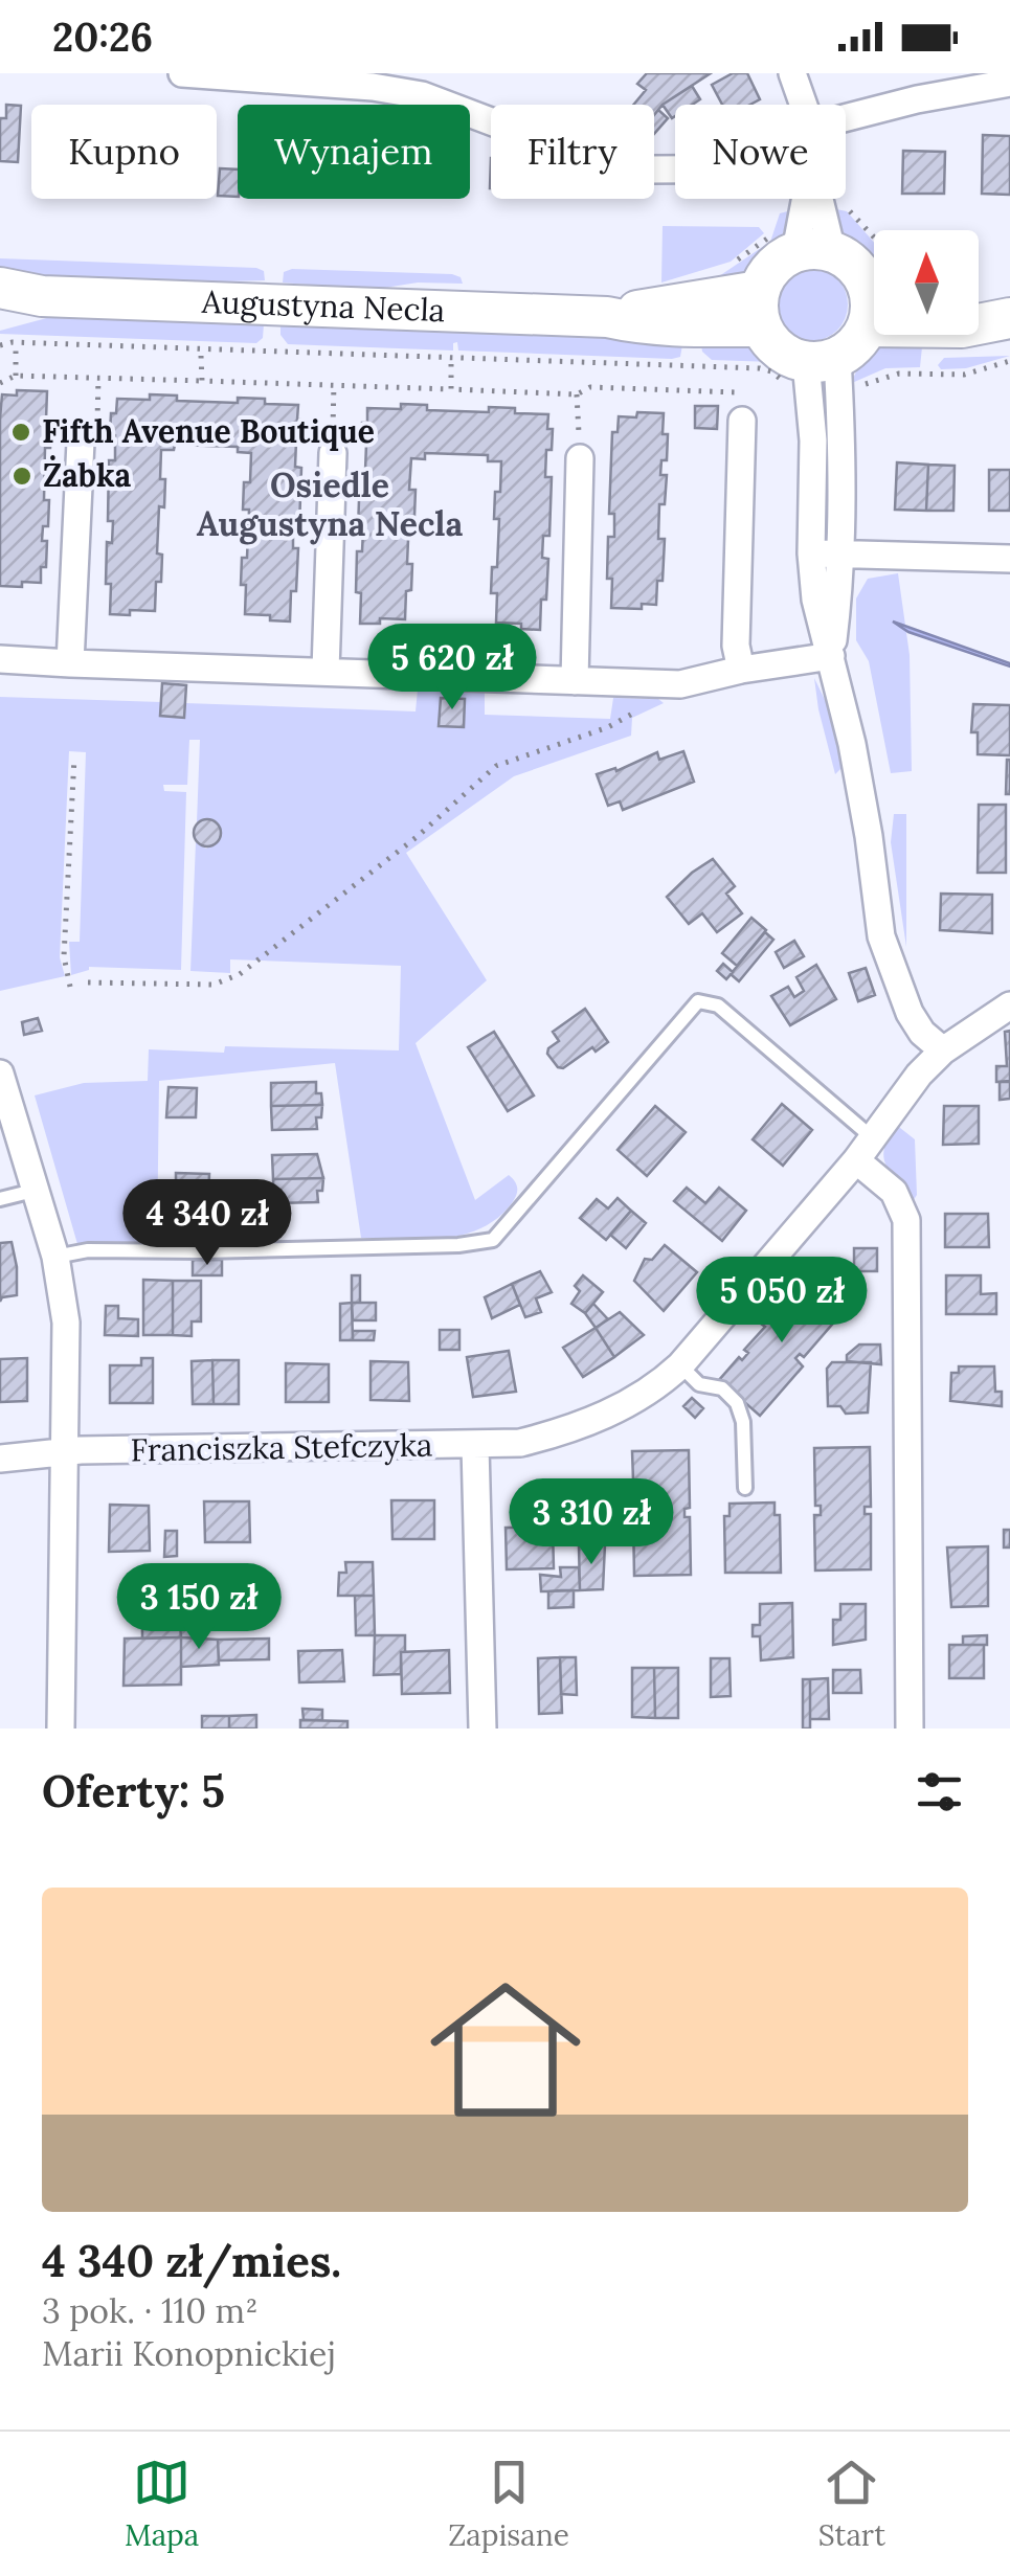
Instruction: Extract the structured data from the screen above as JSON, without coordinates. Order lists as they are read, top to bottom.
{
  "streets": {
    "main road": ["Augustyna Necla"],
    "street": ["Franciszka Stefczyka"]
  },
  "districts": ["Osiedle Augustyna Necla"],
  "places": ["Fifth Avenue Boutique", "Żabka"],
  "north": "top",
  "page": {
    "status": "20:26",
    "chip": [
      "Kupno",
      "Wynajem",
      "Filtry",
      "Nowe"
    ],
    "price": [
      "5 620 zł",
      "4 340 zł",
      "5 050 zł",
      "3 310 zł",
      "3 150 zł"
    ],
    "heading": "Oferty: 5",
    "list": [
      {
        "name": "4 340 zł/mies.",
        "note": "3 pok. · 110 m² · Marii Konopnickiej"
      }
    ],
    "tabs": ["Mapa", "Zapisane", "Start"]
  }
}
